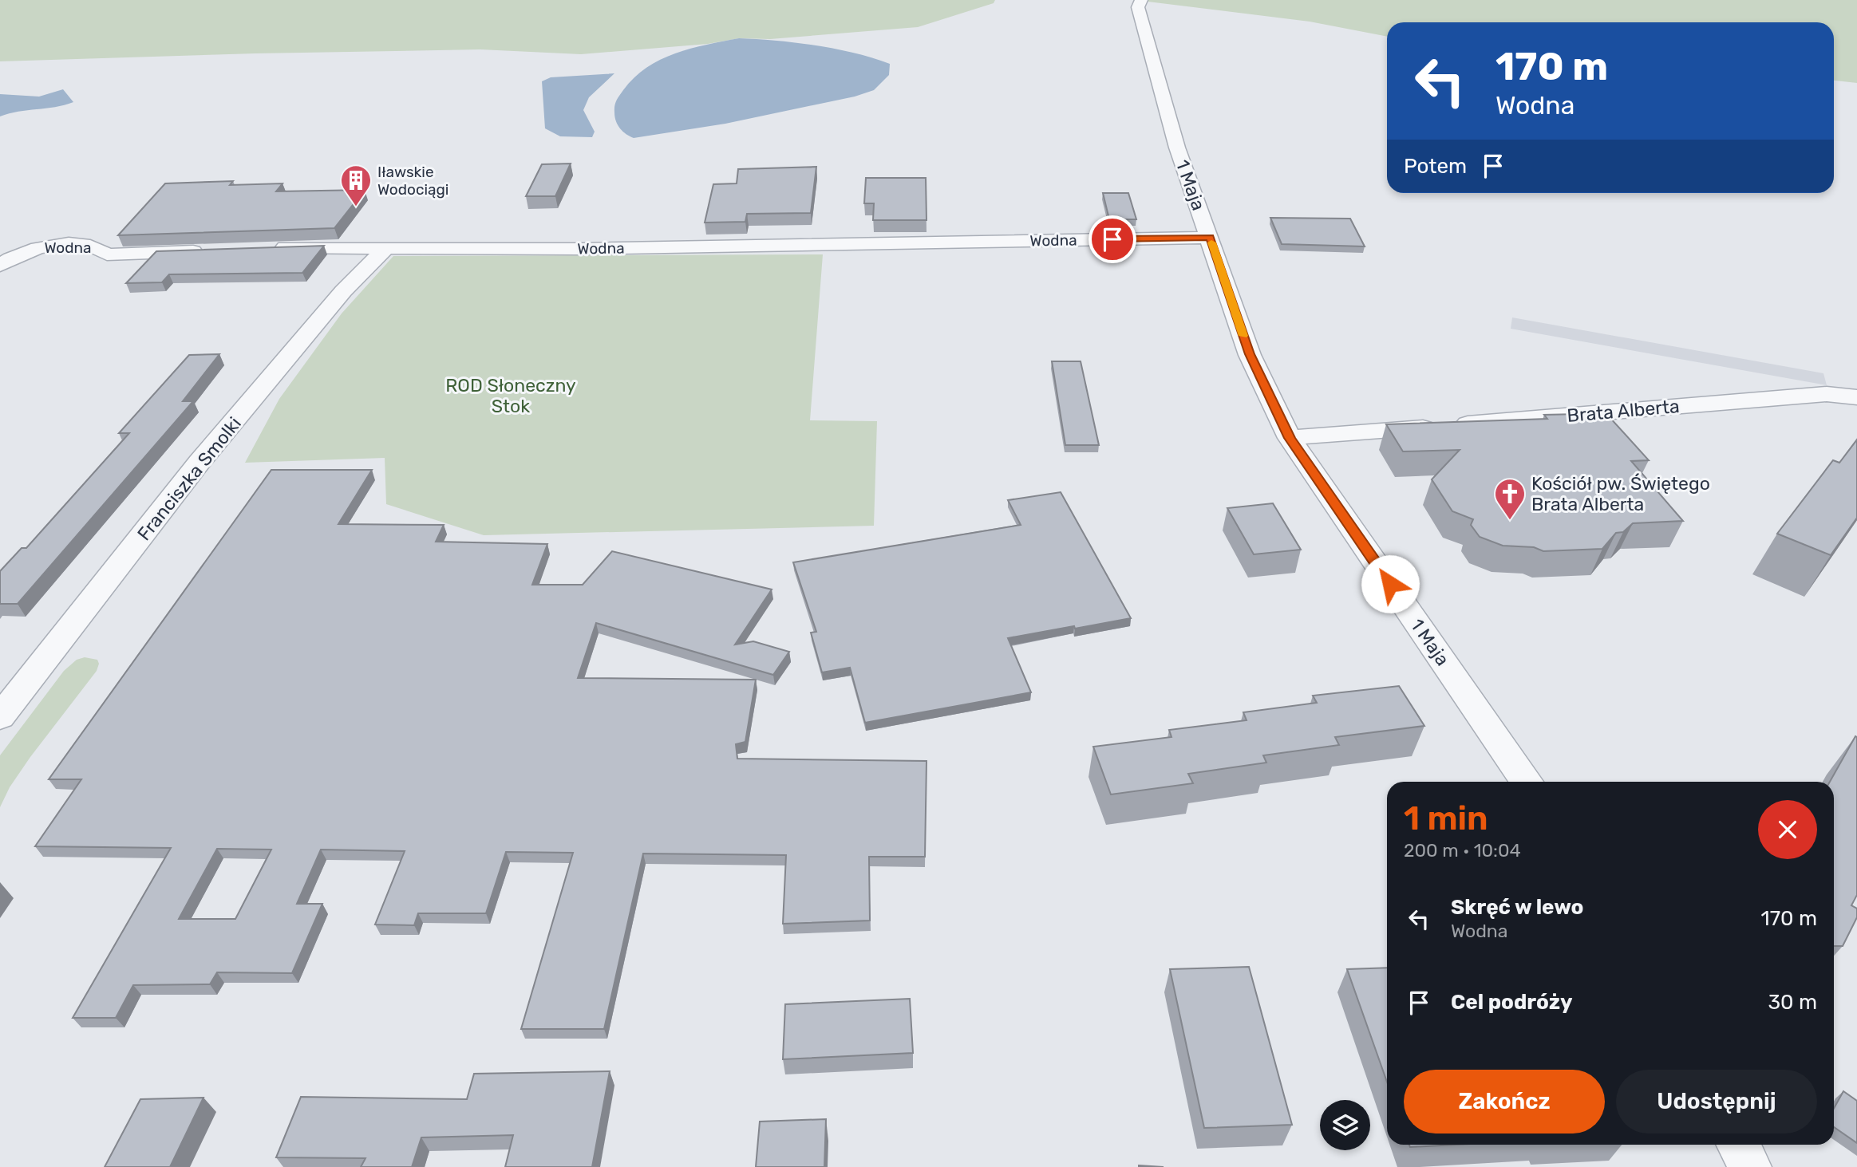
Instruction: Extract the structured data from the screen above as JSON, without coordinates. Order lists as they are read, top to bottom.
{
  "streets": {
    "street": [
      "1 Maja",
      "Wodna",
      "Brata Alberta",
      "Franciszka Smolki"
    ]
  },
  "crossings": [
    ["1 Maja", "Wodna"],
    ["1 Maja", "Brata Alberta"],
    ["Wodna", "Franciszka Smolki"]
  ],
  "parks": ["ROD Słoneczny Stok"],
  "places": {
    "building": ["Iławskie Wodociągi"],
    "church": ["Kościół pw. Świętego Brata Alberta"]
  },
  "page": {
    "turn": ["170 m", "Wodna"],
    "then": "Potem",
    "heading": ["1 min", "200 m · 10:04"],
    "list": [
      {
        "name": "Skręć w lewo",
        "note": "Wodna",
        "value": "170 m"
      },
      {
        "name": "Cel podróży",
        "value": "30 m"
      }
    ],
    "buttons": ["Zakończ", "Udostępnij"]
  }
}
